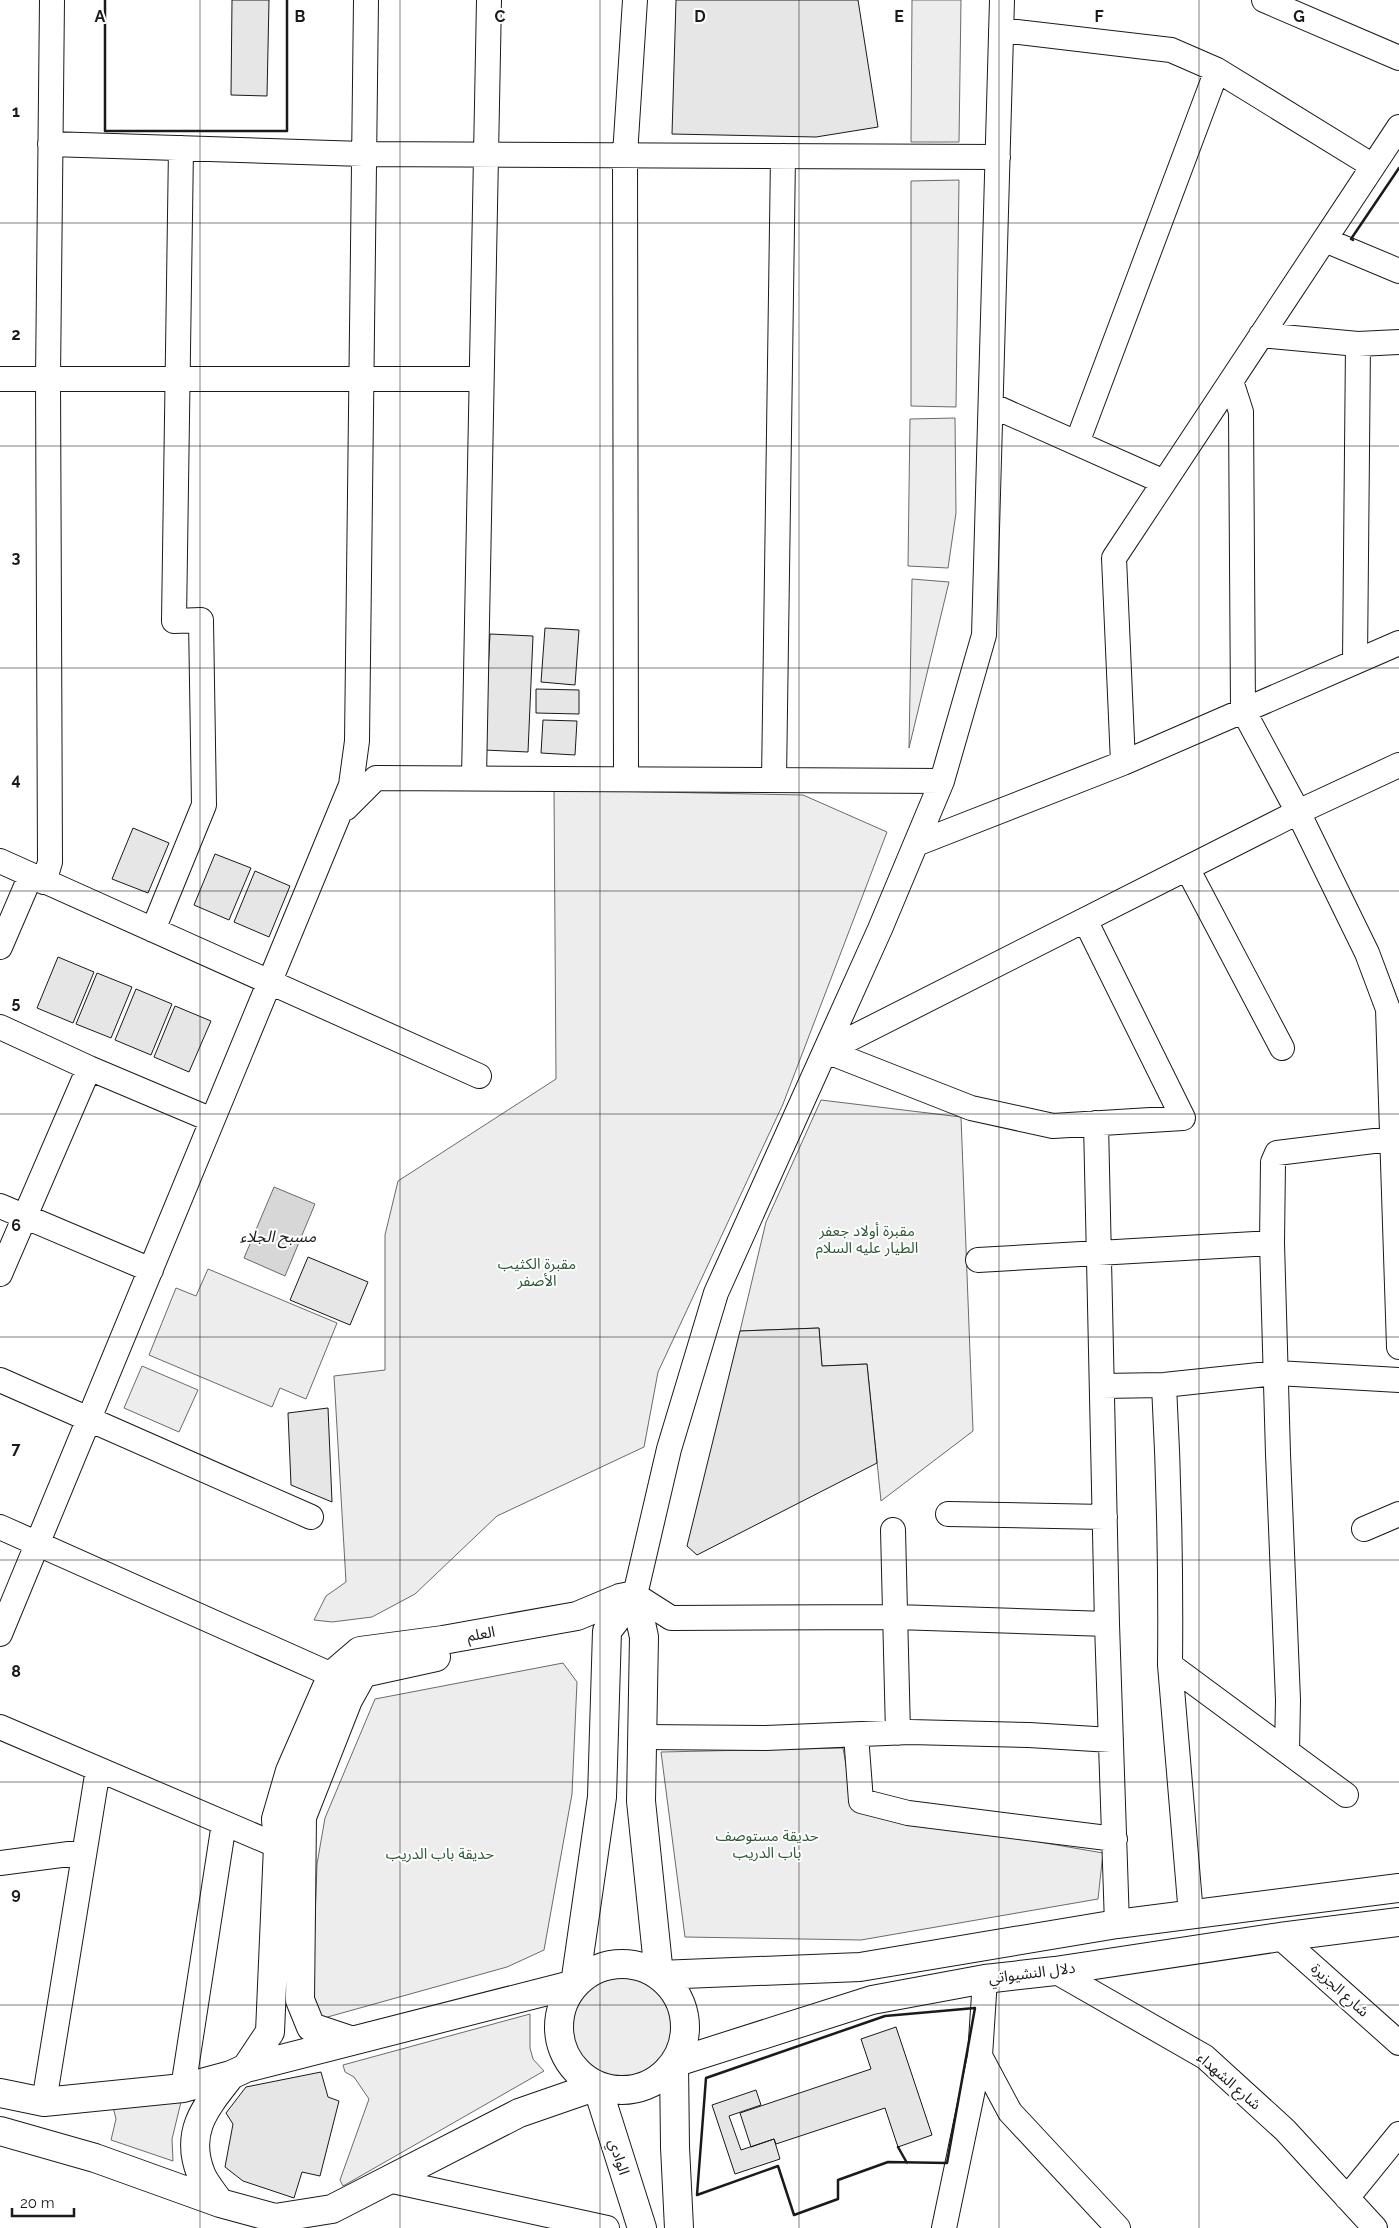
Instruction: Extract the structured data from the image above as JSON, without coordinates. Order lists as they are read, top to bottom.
{
  "streets": {
    "main road": ["العلم", "دلال النشيواتي", "الوادي"],
    "street": ["شارع الجزيرة", "شارع الشهداء"]
  },
  "crossings": [
    ["دلال النشيواتي", "شارع الجزيرة"],
    ["دلال النشيواتي", "شارع الشهداء"],
    ["دلال النشيواتي", "الوادي"]
  ],
  "water": ["مسبح الجلاء"],
  "parks": [
    "مقبرة أولاد جعفر الطيار عليه السلام",
    "مقبرة الكثيب الأصفر",
    "حديقة مستوصف باب الدريب",
    "حديقة باب الدريب"
  ],
  "scale_bar": "20 m",
  "grid": {
    "columns": [
      "A",
      "B",
      "C",
      "D",
      "E",
      "F",
      "G"
    ],
    "rows": [
      "1",
      "2",
      "3",
      "4",
      "5",
      "6",
      "7",
      "8",
      "9"
    ]
  }
}
